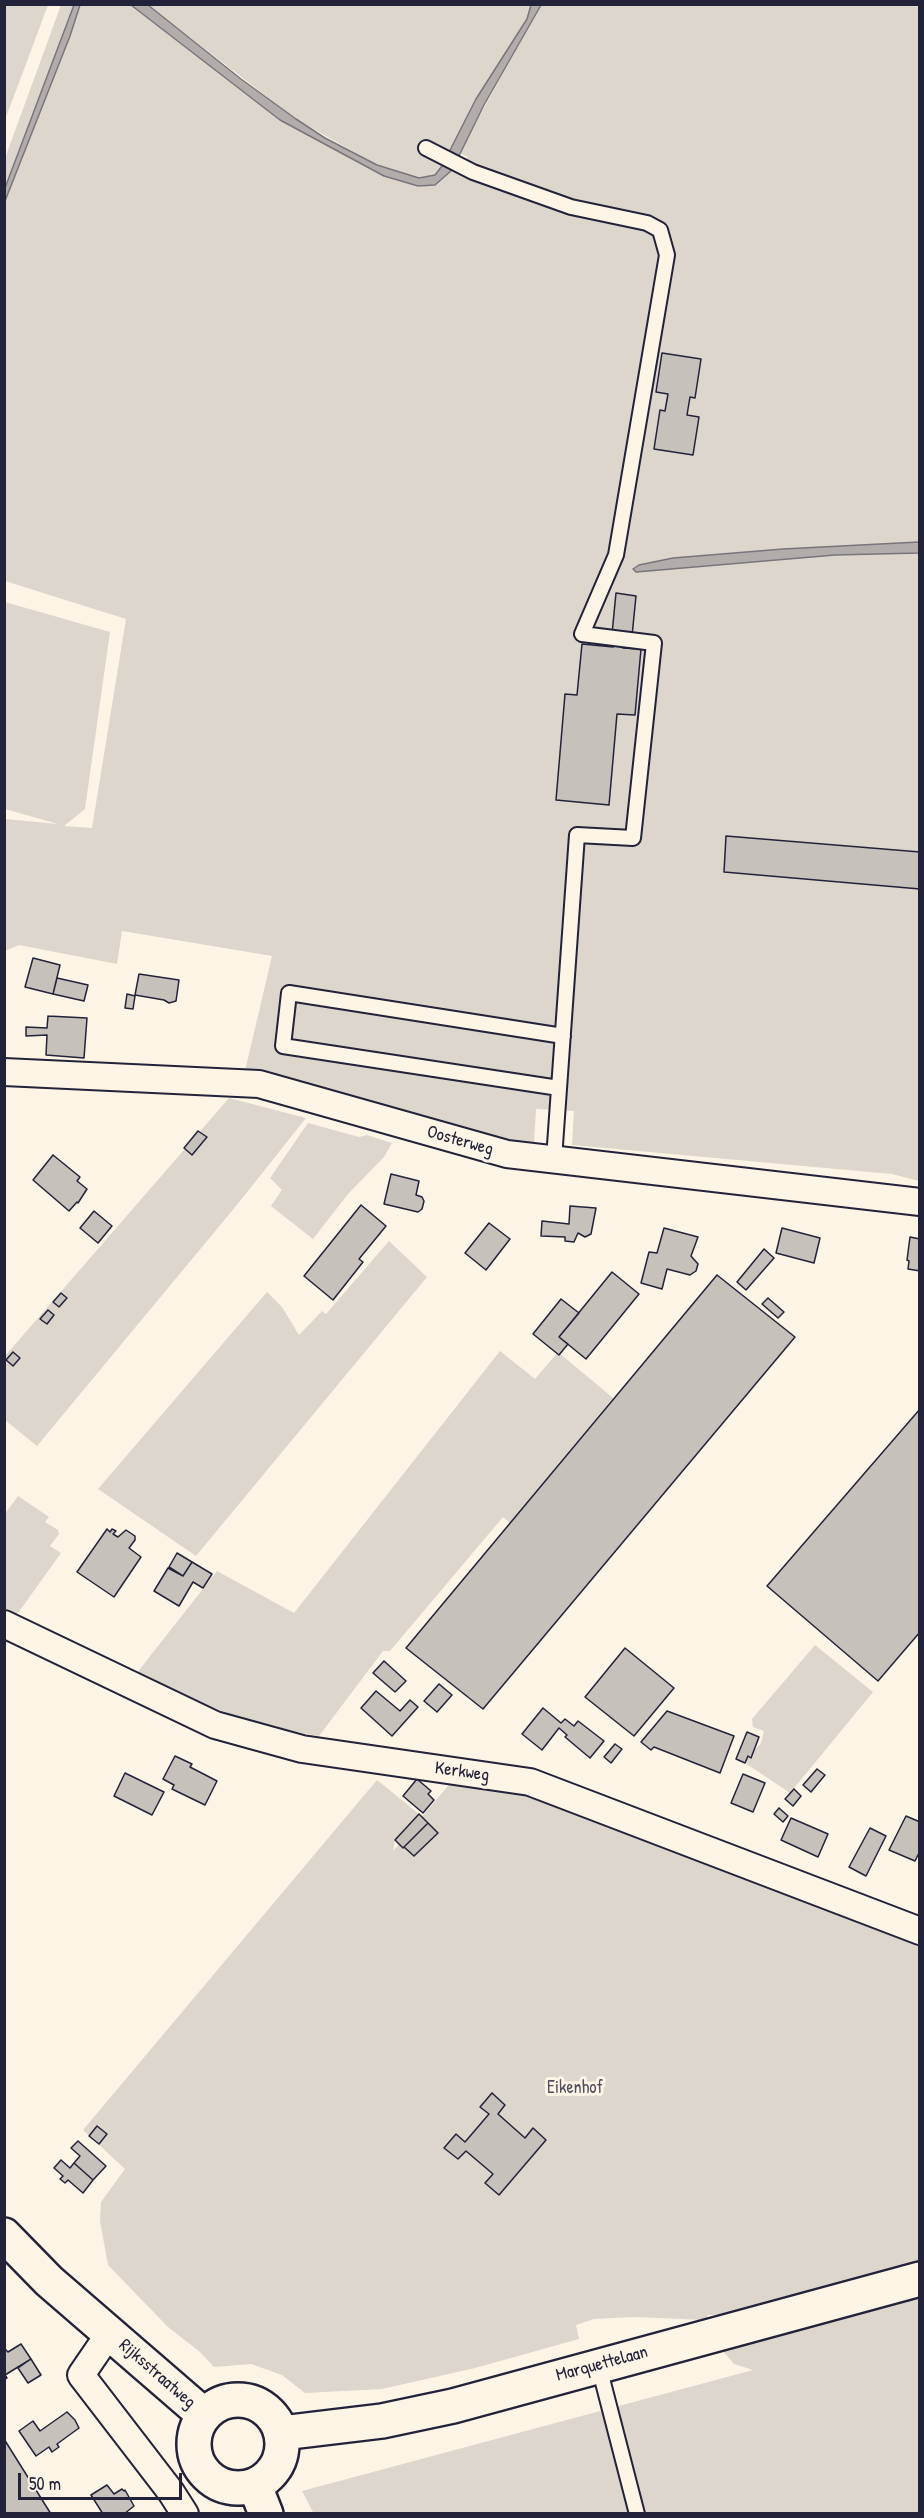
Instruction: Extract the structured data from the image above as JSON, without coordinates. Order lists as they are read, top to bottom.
{
  "streets": {
    "street": [
      "Oosterweg",
      "Kerkweg",
      "Marquettelaan",
      "Rijksstraatweg"
    ]
  },
  "crossings": [
    ["Marquettelaan", "Rijksstraatweg"]
  ],
  "parks": ["Eikenhof"],
  "scale_bar": "50 m"
}
